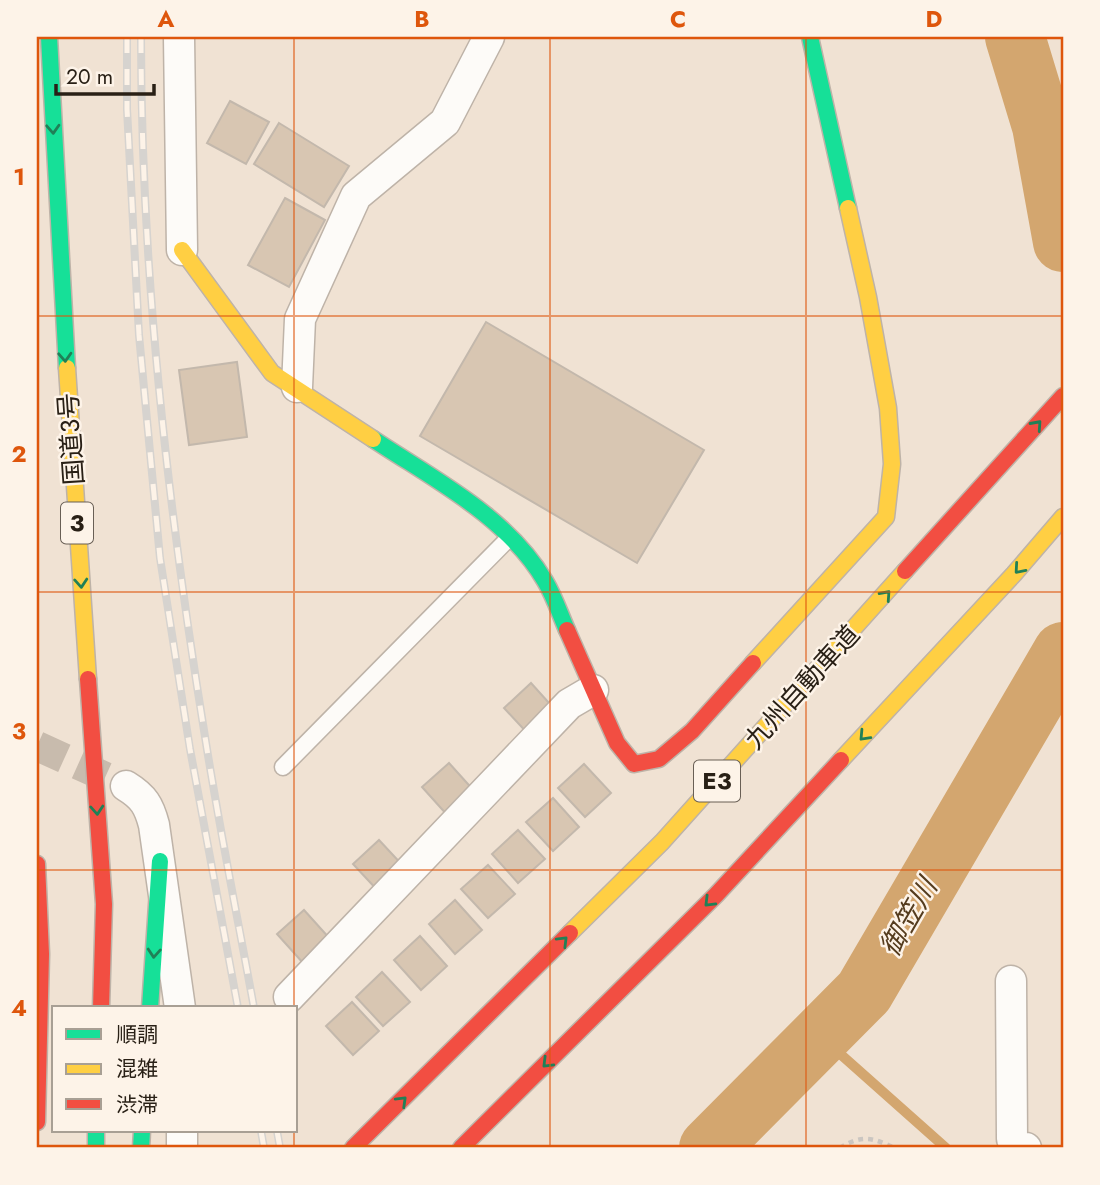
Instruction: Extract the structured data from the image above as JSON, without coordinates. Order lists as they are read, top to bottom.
{
  "streets": {
    "main road": [
      "国道3号",
      "3",
      "九州自動車道",
      "E3"
    ]
  },
  "one_way": ["国道3号"],
  "water": ["御笠川"],
  "legend": ["順調", "混雑", "渋滞"],
  "scale_bar": "20 m",
  "grid": {
    "columns": [
      "A",
      "B",
      "C",
      "D"
    ],
    "rows": [
      "1",
      "2",
      "3",
      "4"
    ]
  }
}
